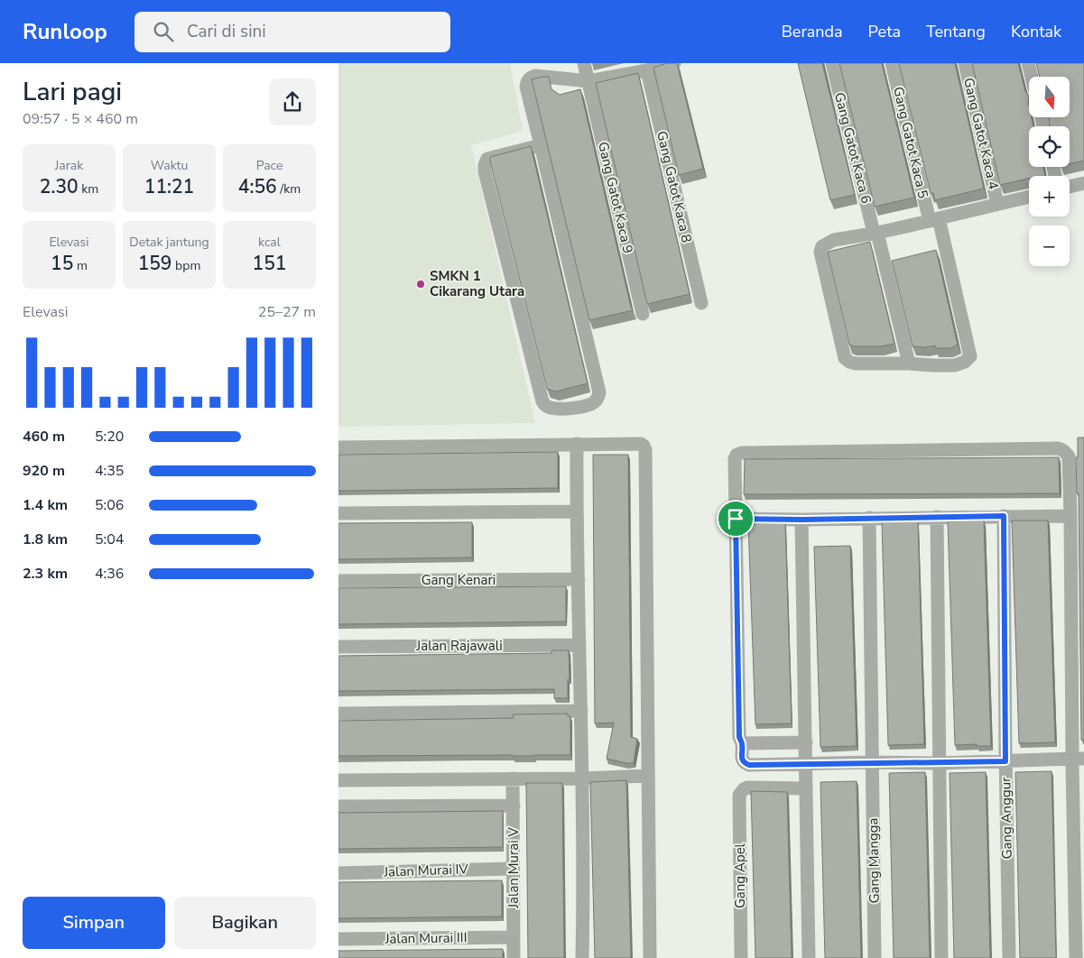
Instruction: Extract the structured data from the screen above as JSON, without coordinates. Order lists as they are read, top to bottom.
{
  "streets": {
    "street": [
      "Gang Gatot Kaca 4",
      "Gang Gatot Kaca 5",
      "Gang Gatot Kaca 6",
      "Gang Gatot Kaca 8",
      "Gang Gatot Kaca 9",
      "Gang Kenari",
      "Jalan Rajawali",
      "Gang Anggur",
      "Gang Mangga",
      "Jalan Murai V",
      "Jalan Murai IV",
      "Gang Apel",
      "Jalan Murai III"
    ]
  },
  "crossings": [
    ["Gang Gatot Kaca 5", "Gang Gatot Kaca 6"],
    ["Jalan Murai V", "Jalan Murai IV"],
    ["Jalan Murai V", "Jalan Murai III"]
  ],
  "places": ["SMKN 1 Cikarang Utara"],
  "north": "bottom",
  "page": {
    "header": "Runloop",
    "search": "Cari di sini",
    "nav": [
      "Beranda",
      "Peta",
      "Tentang",
      "Kontak"
    ],
    "heading": ["Lari pagi", "09:57 · 5 × 460 m"],
    "map_buttons": ["+", "−"],
    "stats": [
      ["Jarak", "2.30 km"],
      ["Waktu", "11:21"],
      ["Pace", "4:56 /km"],
      ["Elevasi", "15 m"],
      ["Detak jantung", "159 bpm"],
      ["kcal", "151"]
    ],
    "chart": ["Elevasi", "25–27 m"],
    "list": [
      {
        "name": "460 m",
        "note": "5:20"
      },
      {
        "name": "920 m",
        "note": "4:35"
      },
      {
        "name": "1.4 km",
        "note": "5:06"
      },
      {
        "name": "1.8 km",
        "note": "5:04"
      },
      {
        "name": "2.3 km",
        "note": "4:36"
      }
    ],
    "buttons": ["Simpan", "Bagikan"]
  }
}
